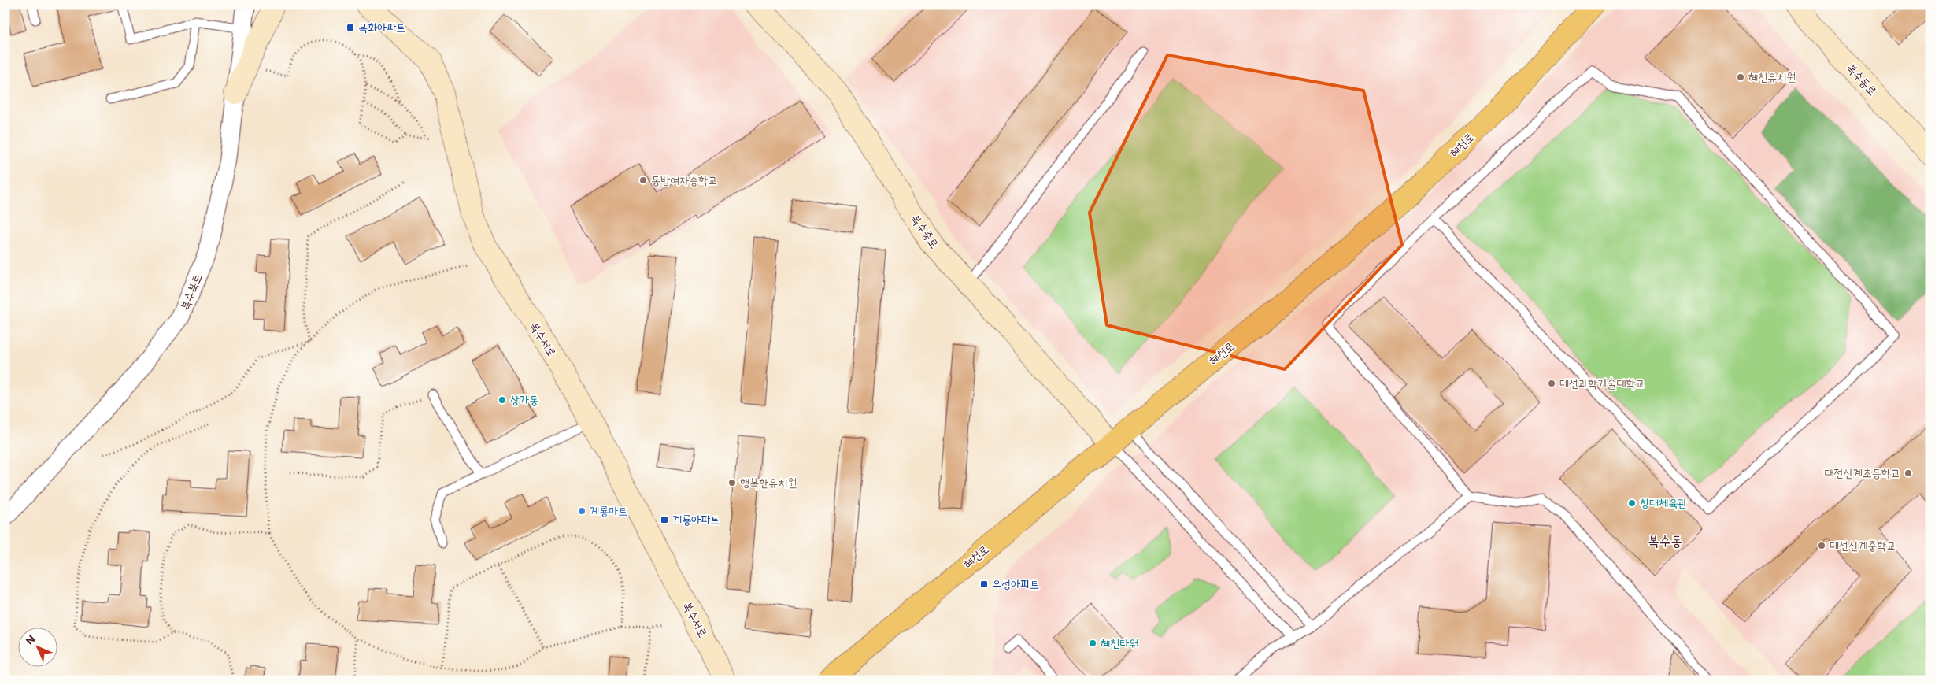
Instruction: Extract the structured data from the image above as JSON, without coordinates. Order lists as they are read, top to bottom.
{
  "streets": {
    "main road": [
      "복수동로",
      "혜천로",
      "복수중로",
      "복수서로"
    ],
    "street": ["복수북로"]
  },
  "crossings": [
    ["혜천로", "복수중로"]
  ],
  "districts": ["복수동"],
  "places": {
    "transit": ["목화아파트", "계룡아파트", "우성아파트"],
    "other": [
      "혜천유치원",
      "동방여자중학교",
      "대전과학기술대학교",
      "상가동",
      "대전신계초등학교",
      "행복한유치원",
      "창대체육관",
      "계룡마트",
      "대전신계중학교",
      "혜천타워"
    ]
  },
  "north": "top left"
}
